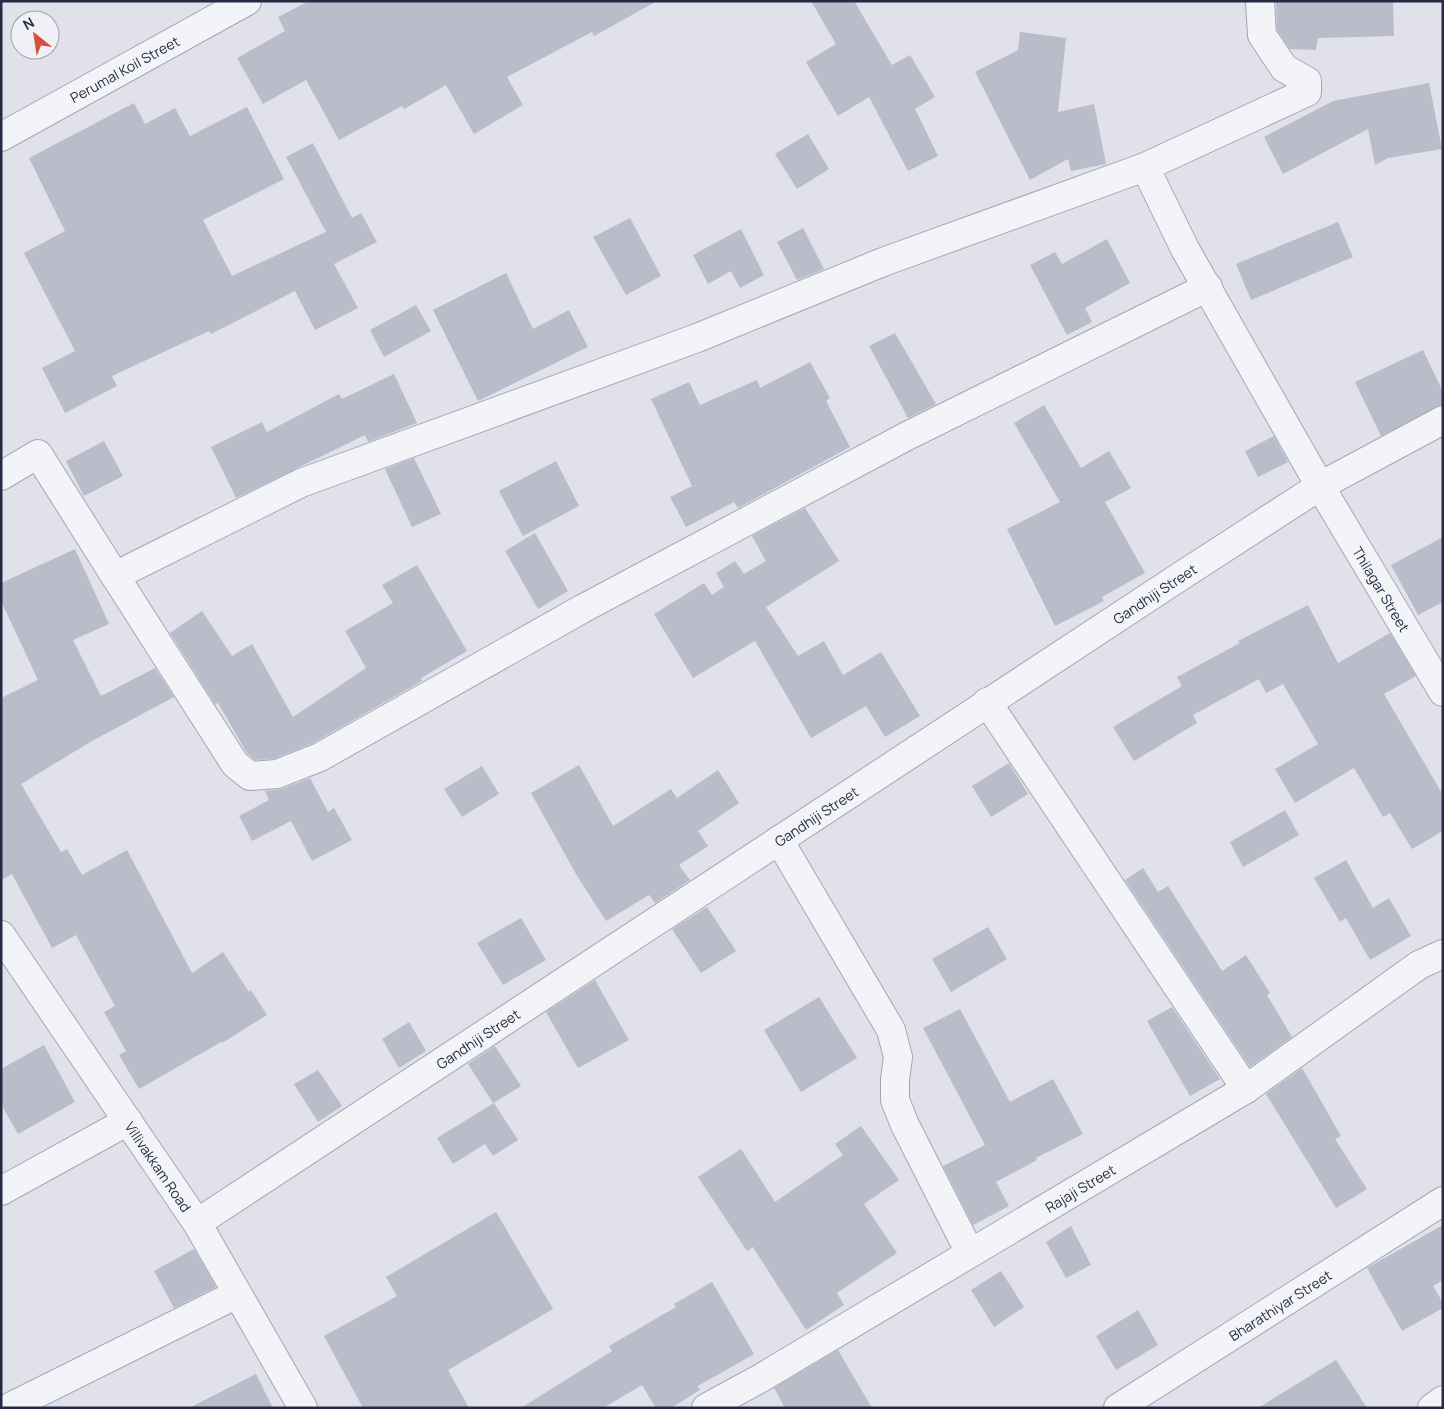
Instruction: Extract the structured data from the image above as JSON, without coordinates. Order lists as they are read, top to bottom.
{
  "streets": {
    "street": [
      "Perumal Koil Street",
      "Thilagar Street",
      "Gandhiji Street",
      "Villivakkam Road",
      "Rajaji Street",
      "Bharathiyar Street"
    ]
  },
  "crossings": [
    ["Thilagar Street", "Gandhiji Street"],
    ["Gandhiji Street", "Villivakkam Road"]
  ],
  "north": "top left"
}
